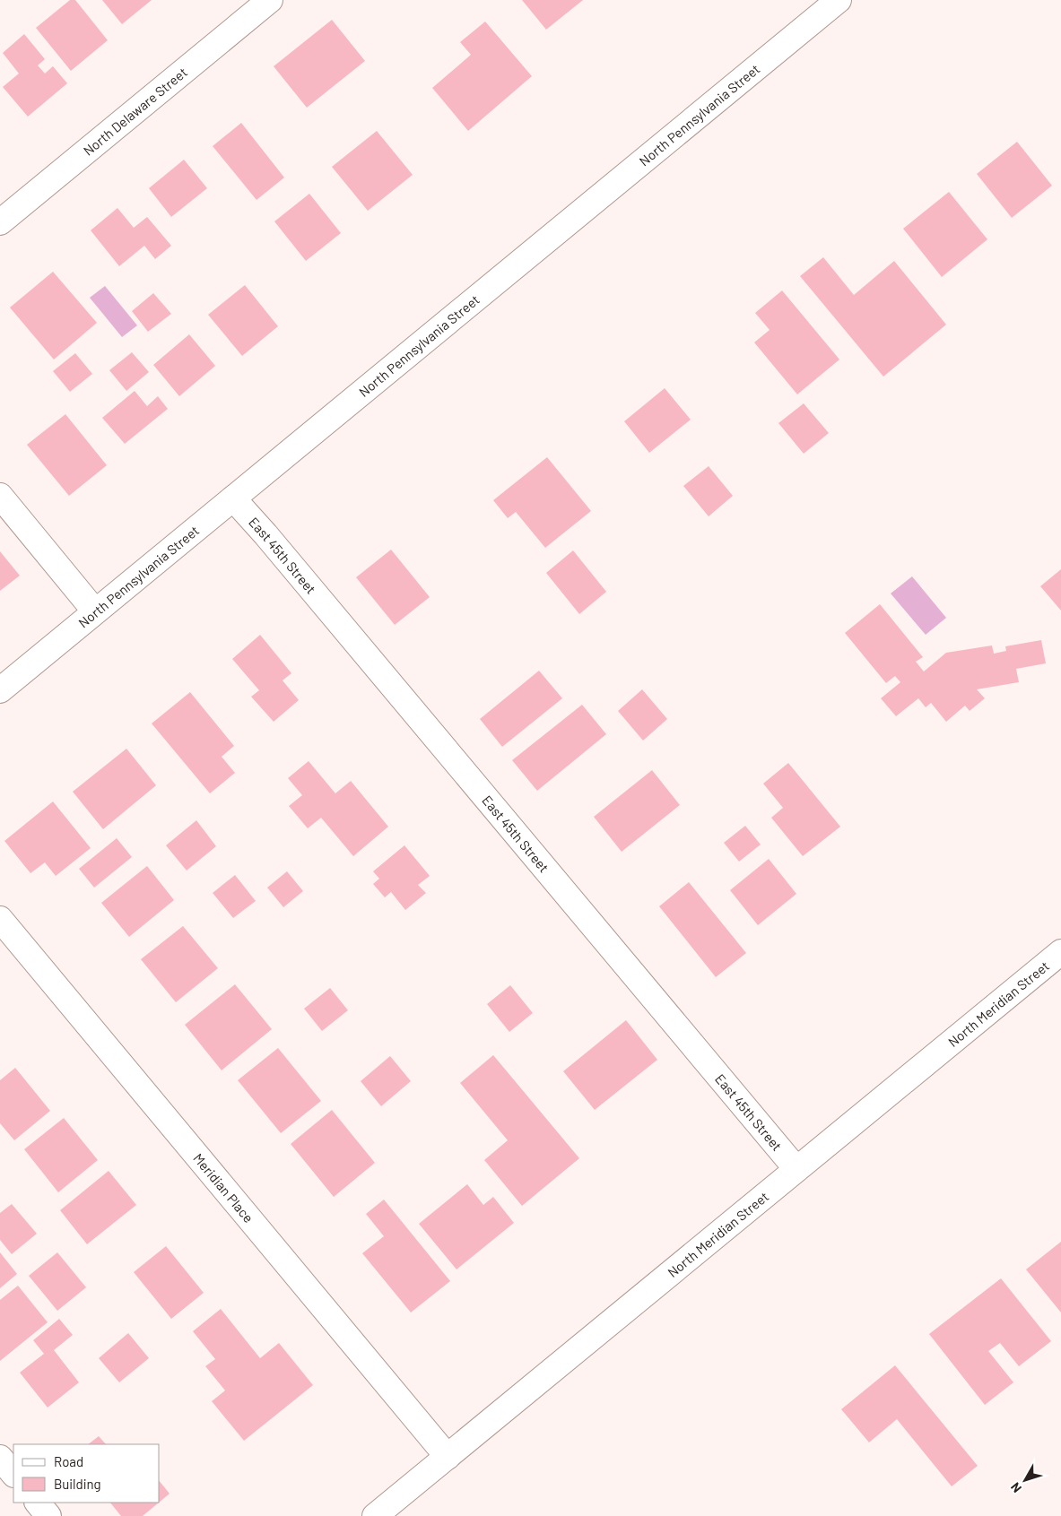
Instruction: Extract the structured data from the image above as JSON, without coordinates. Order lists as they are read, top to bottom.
{
  "streets": {
    "street": [
      "North Delaware Street",
      "North Pennsylvania Street",
      "East 45th Street",
      "North Meridian Street",
      "Meridian Place"
    ]
  },
  "crossings": [
    ["North Pennsylvania Street", "East 45th Street"],
    ["East 45th Street", "North Meridian Street"],
    ["North Meridian Street", "Meridian Place"]
  ],
  "legend": ["Road", "Building"],
  "north": "bottom left"
}
